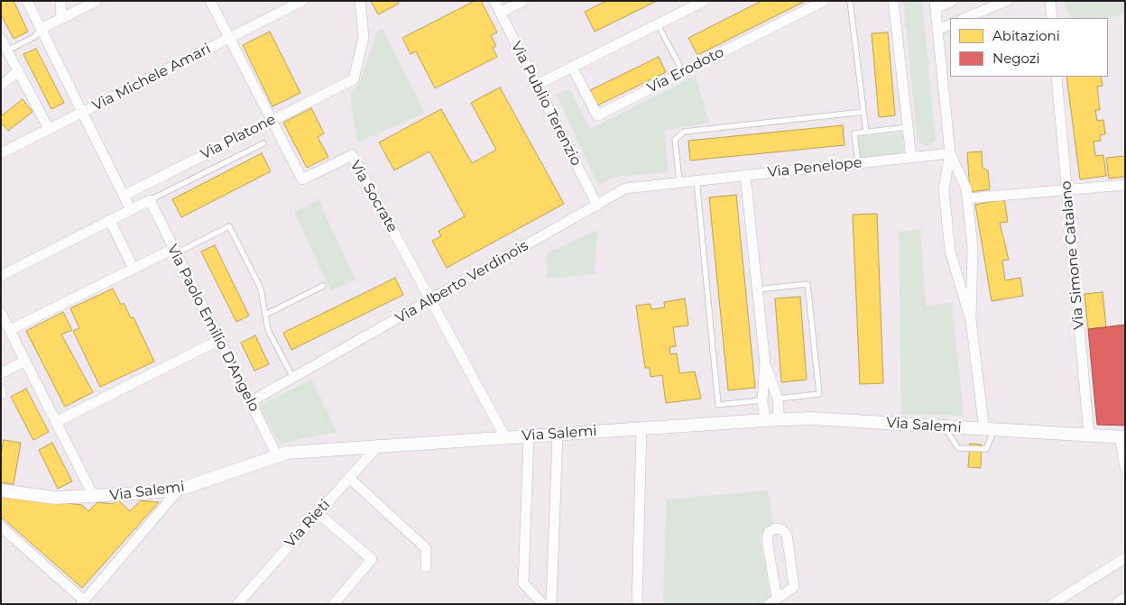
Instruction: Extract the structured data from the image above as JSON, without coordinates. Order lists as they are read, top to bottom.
{
  "streets": {
    "street": [
      "Via Erodoto",
      "Via Michele Amari",
      "Via Publio Terenzio",
      "Via Platone",
      "Via Penelope",
      "Via Socrate",
      "Via Simone Catalano",
      "Via Alberto Verdinois",
      "Via Paolo Emilio D'Angelo",
      "Via Salemi",
      "Via Rieti"
    ]
  },
  "crossings": [
    ["Via Michele Amari", "Via Socrate"],
    ["Via Publio Terenzio", "Via Alberto Verdinois"],
    ["Via Platone", "Via Socrate"],
    ["Via Penelope", "Via Alberto Verdinois"],
    ["Via Socrate", "Via Alberto Verdinois"],
    ["Via Socrate", "Via Salemi"],
    ["Via Simone Catalano", "Via Salemi"],
    ["Via Alberto Verdinois", "Via Paolo Emilio D'Angelo"],
    ["Via Paolo Emilio D'Angelo", "Via Salemi"],
    ["Via Salemi", "Via Rieti"]
  ],
  "legend": ["Abitazioni", "Negozi"]
}
